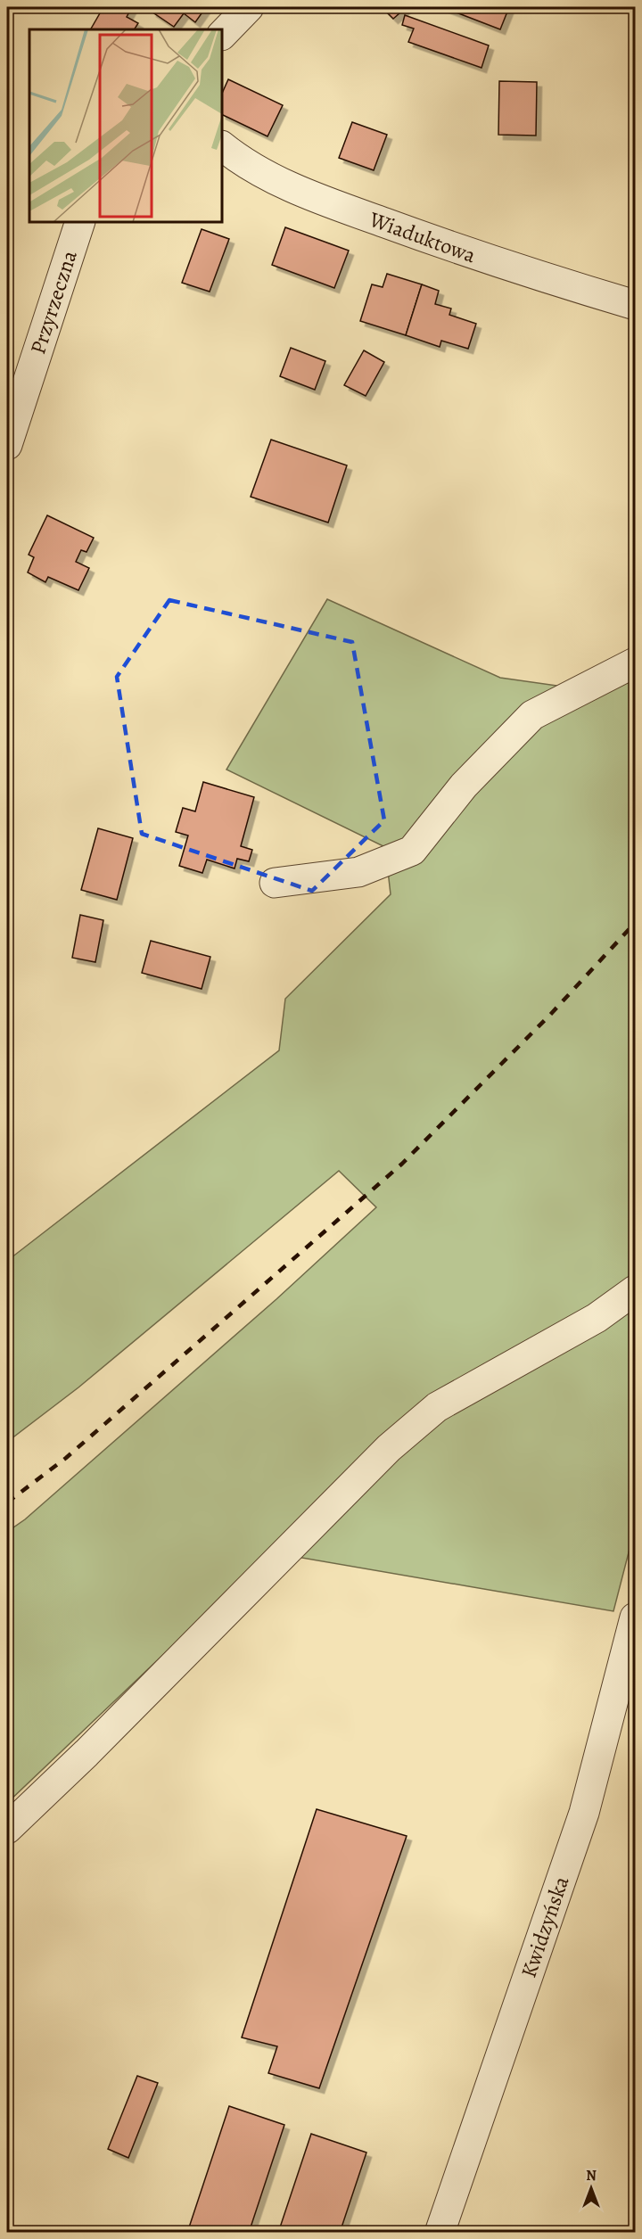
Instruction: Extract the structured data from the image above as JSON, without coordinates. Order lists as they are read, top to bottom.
{
  "streets": {
    "street": ["Wiaduktowa", "Przyrzeczna", "Kwidzyńska"]
  },
  "north": "top"
}
